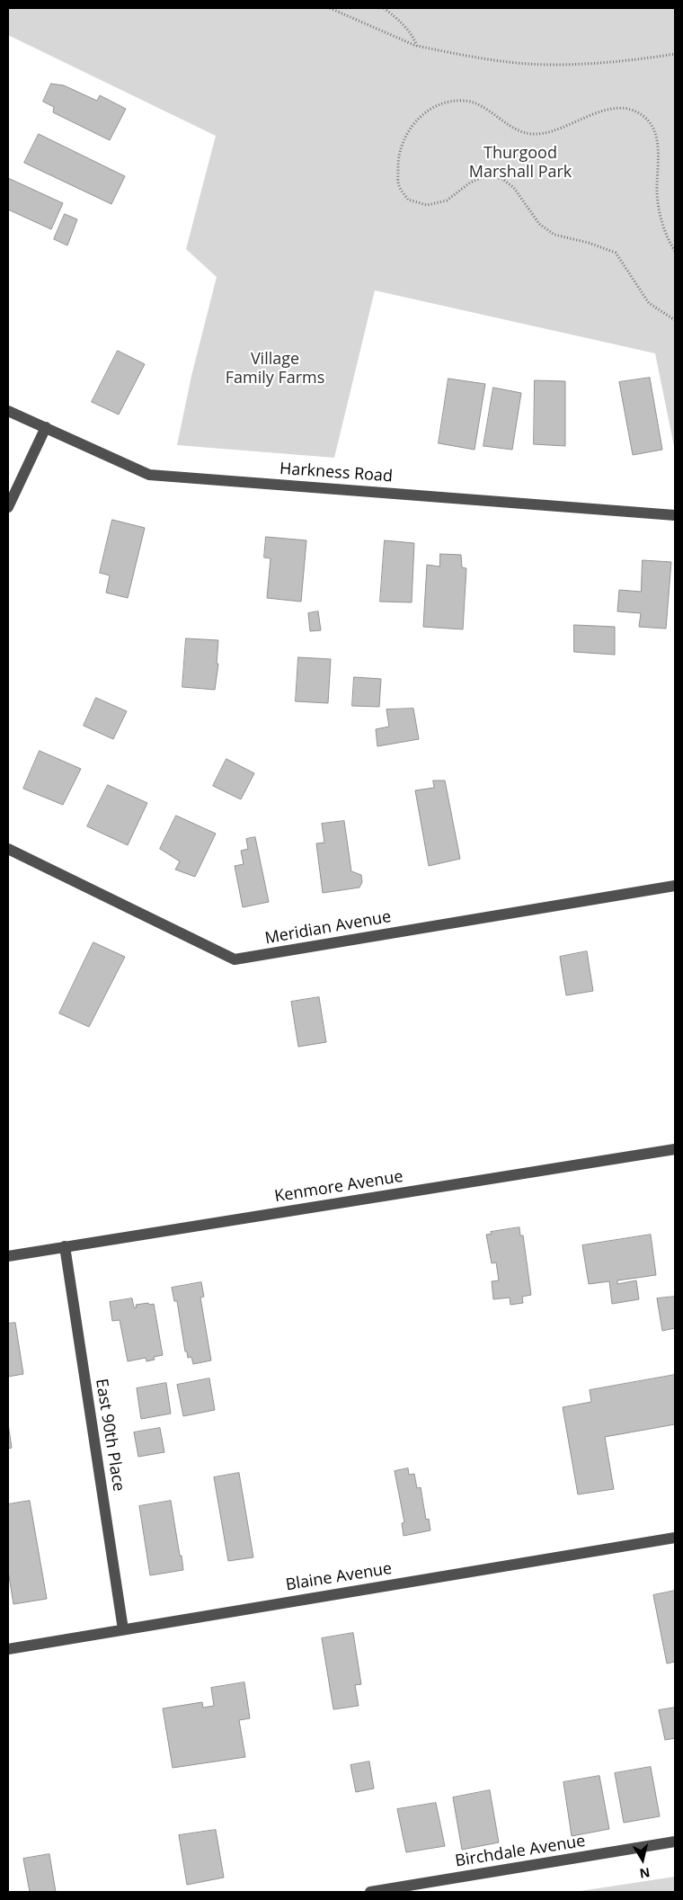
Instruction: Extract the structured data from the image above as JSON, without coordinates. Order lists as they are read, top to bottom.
{
  "streets": {
    "street": [
      "Harkness Road",
      "Meridian Avenue",
      "Kenmore Avenue",
      "East 90th Place",
      "Blaine Avenue",
      "Birchdale Avenue"
    ]
  },
  "crossings": [
    ["Kenmore Avenue", "East 90th Place"],
    ["East 90th Place", "Blaine Avenue"]
  ],
  "parks": ["Thurgood Marshall Park", "Village Family Farms"],
  "north": "bottom"
}
